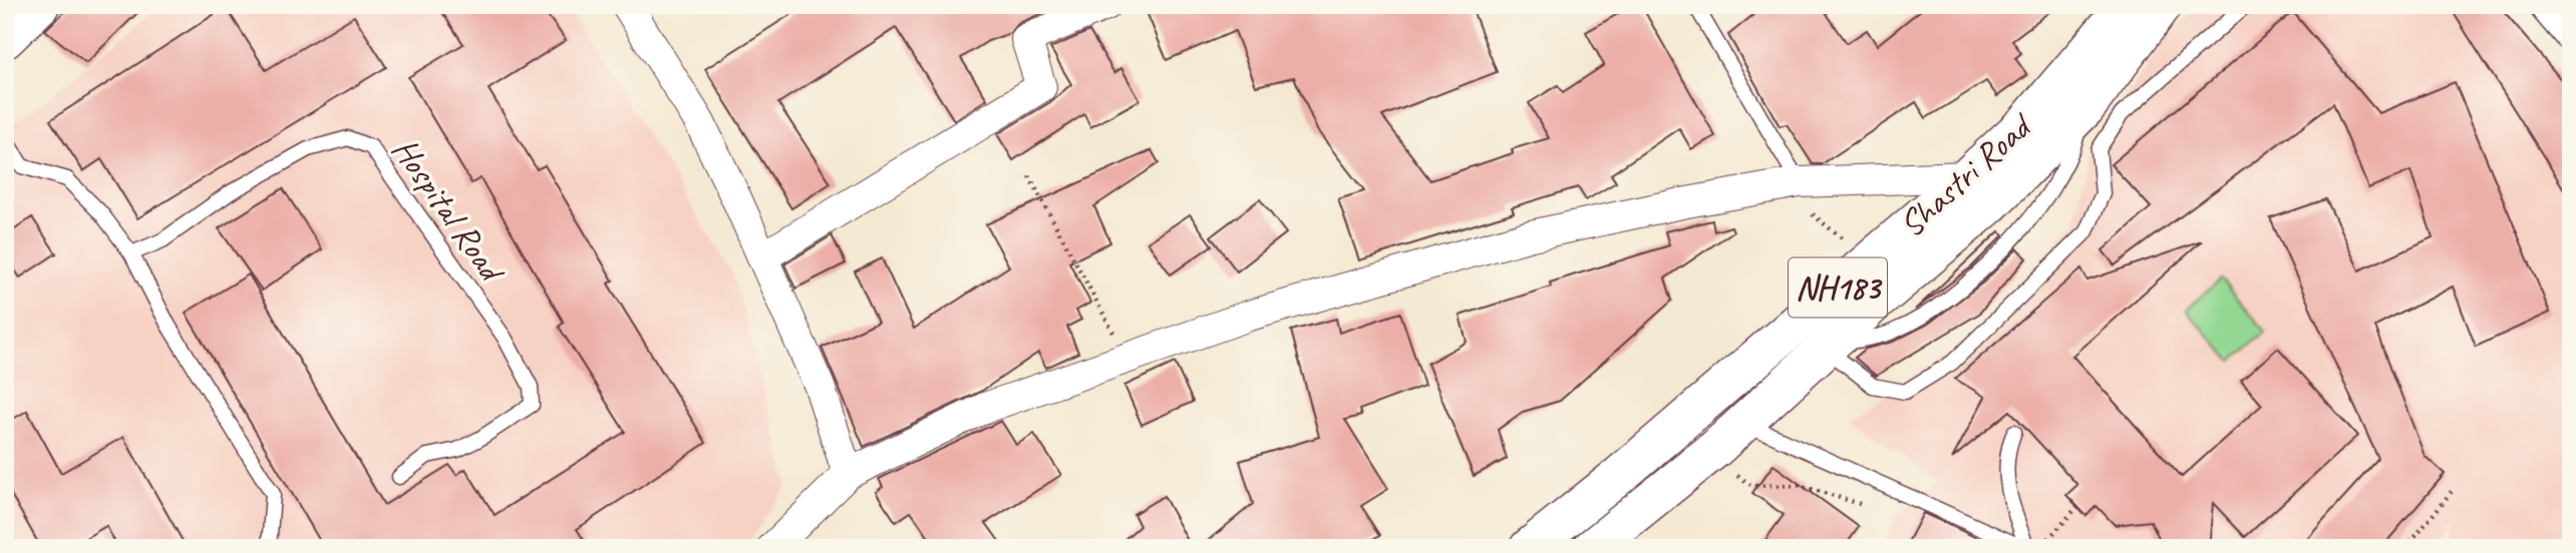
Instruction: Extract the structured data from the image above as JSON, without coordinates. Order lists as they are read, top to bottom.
{
  "streets": {
    "main road": ["Shastri Road", "NH183"],
    "lane": ["Hospital Road"]
  }
}
